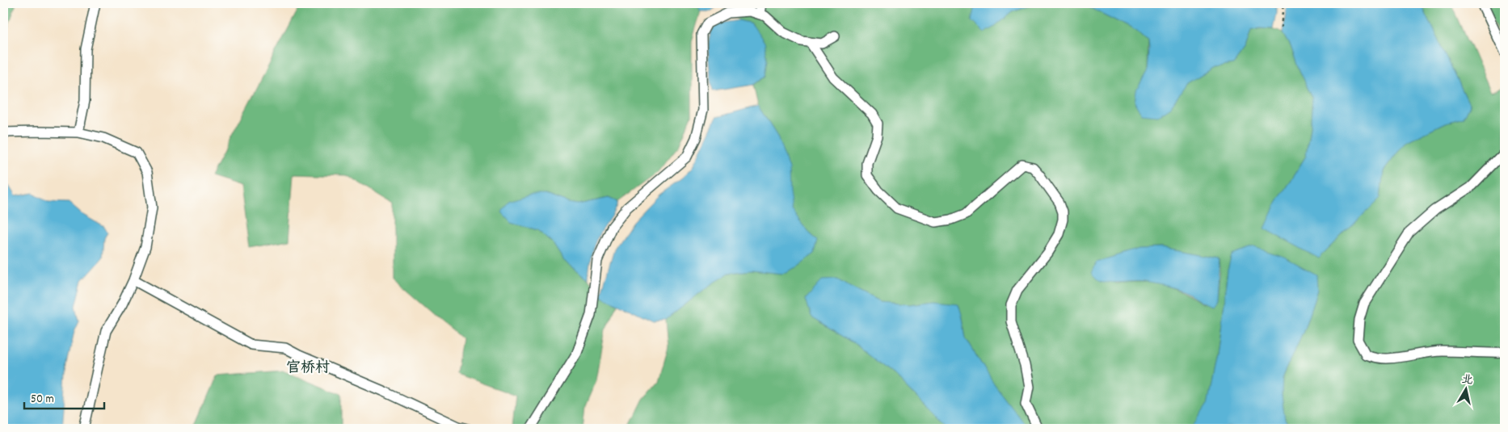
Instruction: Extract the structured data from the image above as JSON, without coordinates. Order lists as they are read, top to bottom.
{
  "districts": ["官桥村"],
  "scale_bar": "50 m",
  "north": "top"
}
